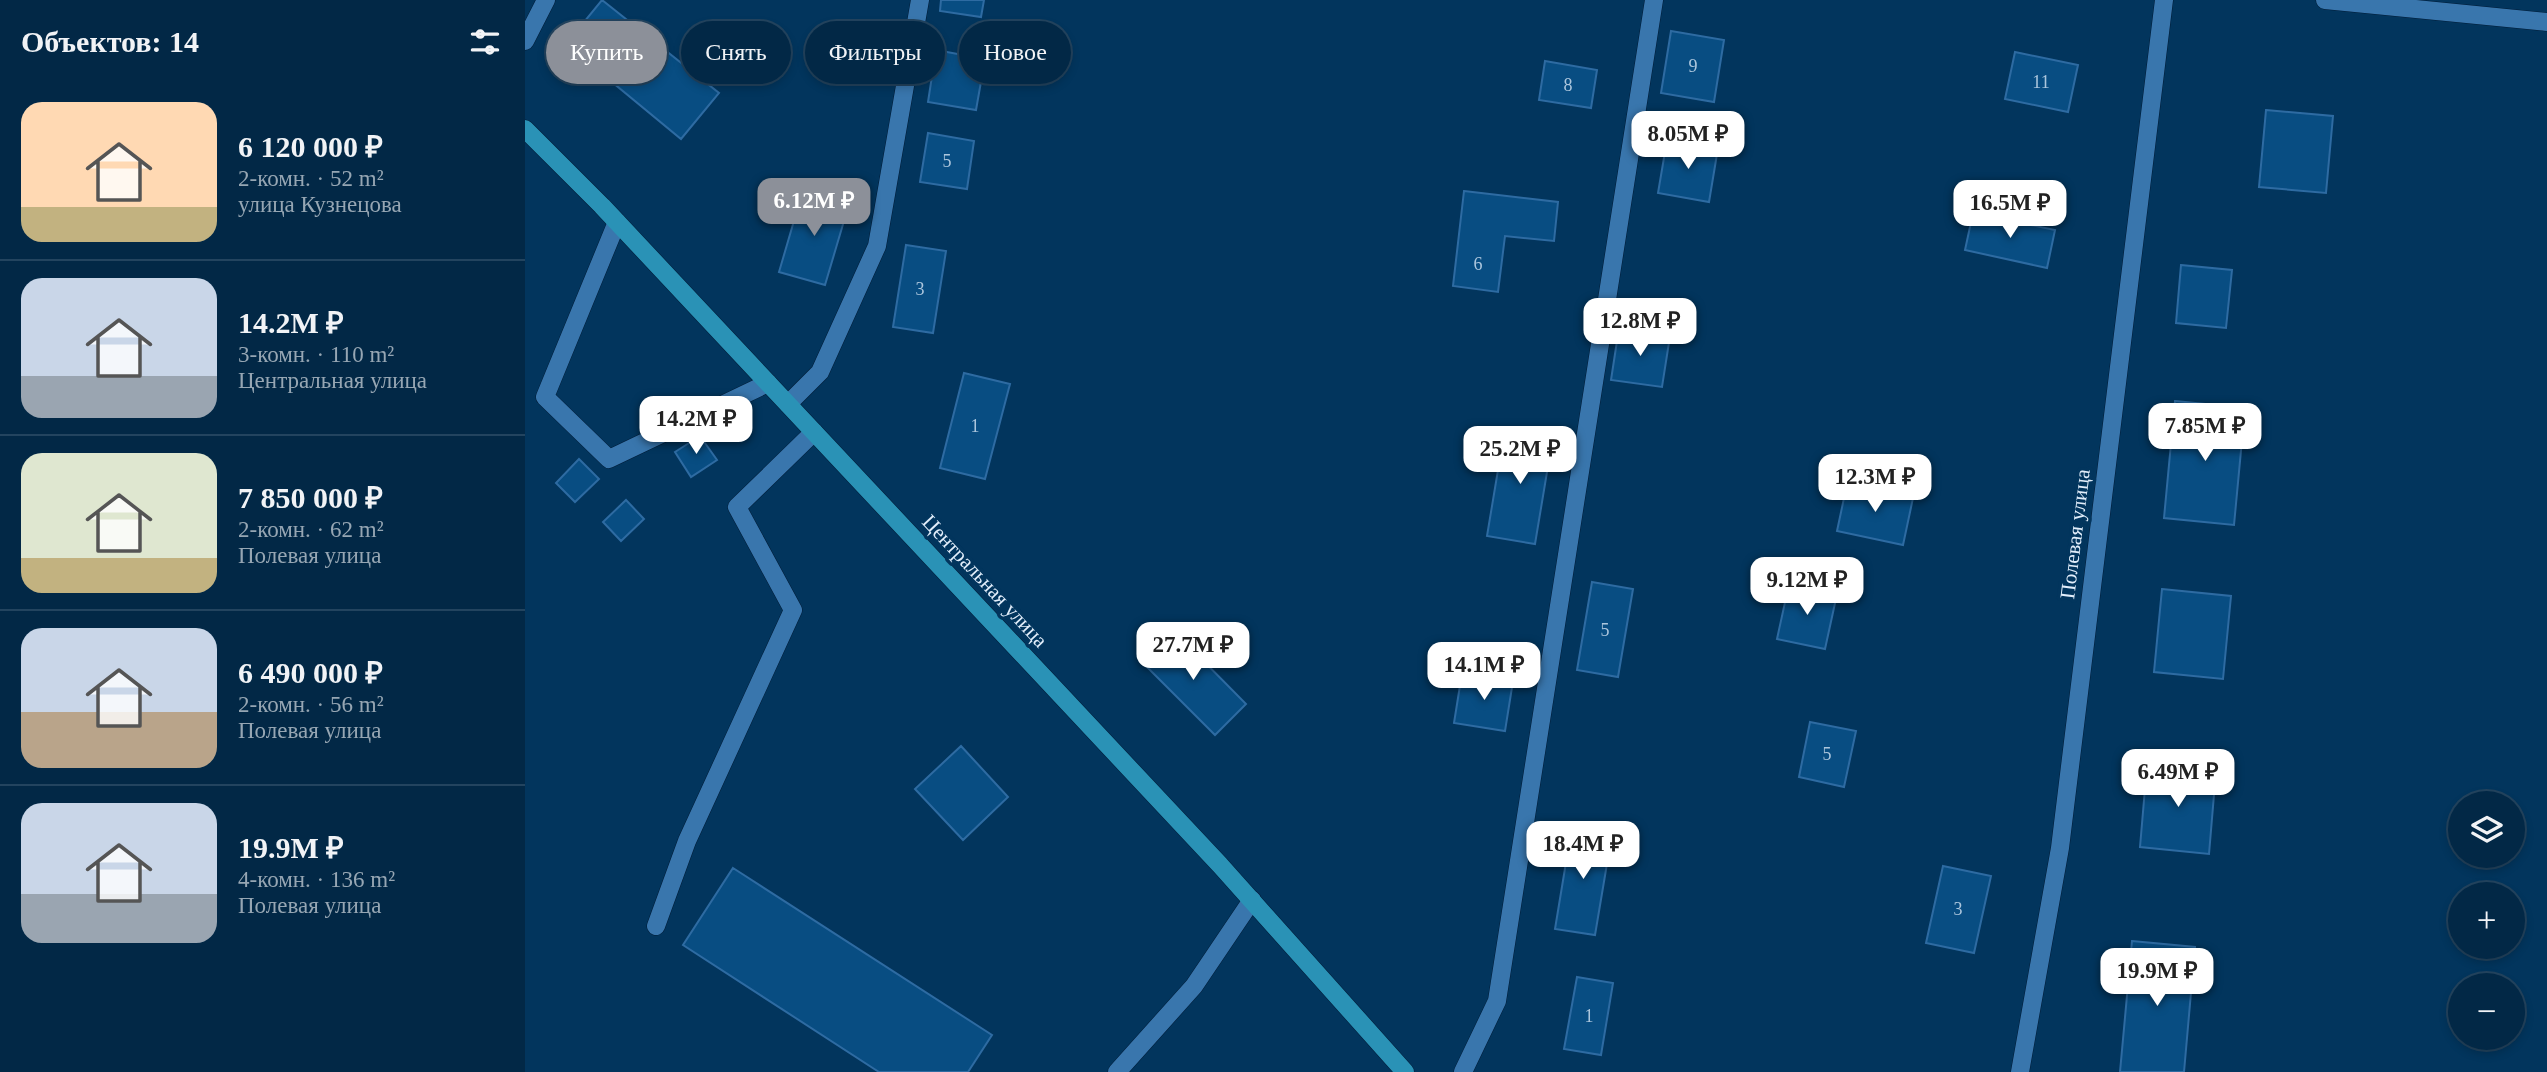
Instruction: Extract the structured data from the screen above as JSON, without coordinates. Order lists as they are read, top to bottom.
{
  "streets": {
    "main road": ["Центральная улица"],
    "street": ["Полевая улица"]
  },
  "house_numbers": [
    "9",
    "11",
    "8",
    "5",
    "6",
    "3",
    "1",
    "5",
    "5",
    "3",
    "1"
  ],
  "page": {
    "heading": "Объектов: 14",
    "chip": [
      "Купить",
      "Снять",
      "Фильтры",
      "Новое"
    ],
    "list": [
      {
        "name": "6 120 000 ₽",
        "note": "2-комн. · 52 m² · улица Кузнецова"
      },
      {
        "name": "14.2M ₽",
        "note": "3-комн. · 110 m² · Центральная улица"
      },
      {
        "name": "7 850 000 ₽",
        "note": "2-комн. · 62 m² · Полевая улица"
      },
      {
        "name": "6 490 000 ₽",
        "note": "2-комн. · 56 m² · Полевая улица"
      },
      {
        "name": "19.9M ₽",
        "note": "4-комн. · 136 m² · Полевая улица"
      }
    ],
    "price": [
      "8.05M ₽",
      "6.12M ₽",
      "16.5M ₽",
      "12.8M ₽",
      "14.2M ₽",
      "7.85M ₽",
      "25.2M ₽",
      "12.3M ₽",
      "9.12M ₽",
      "27.7M ₽",
      "14.1M ₽",
      "6.49M ₽",
      "18.4M ₽",
      "19.9M ₽"
    ],
    "map_buttons": ["+", "−"]
  }
}
